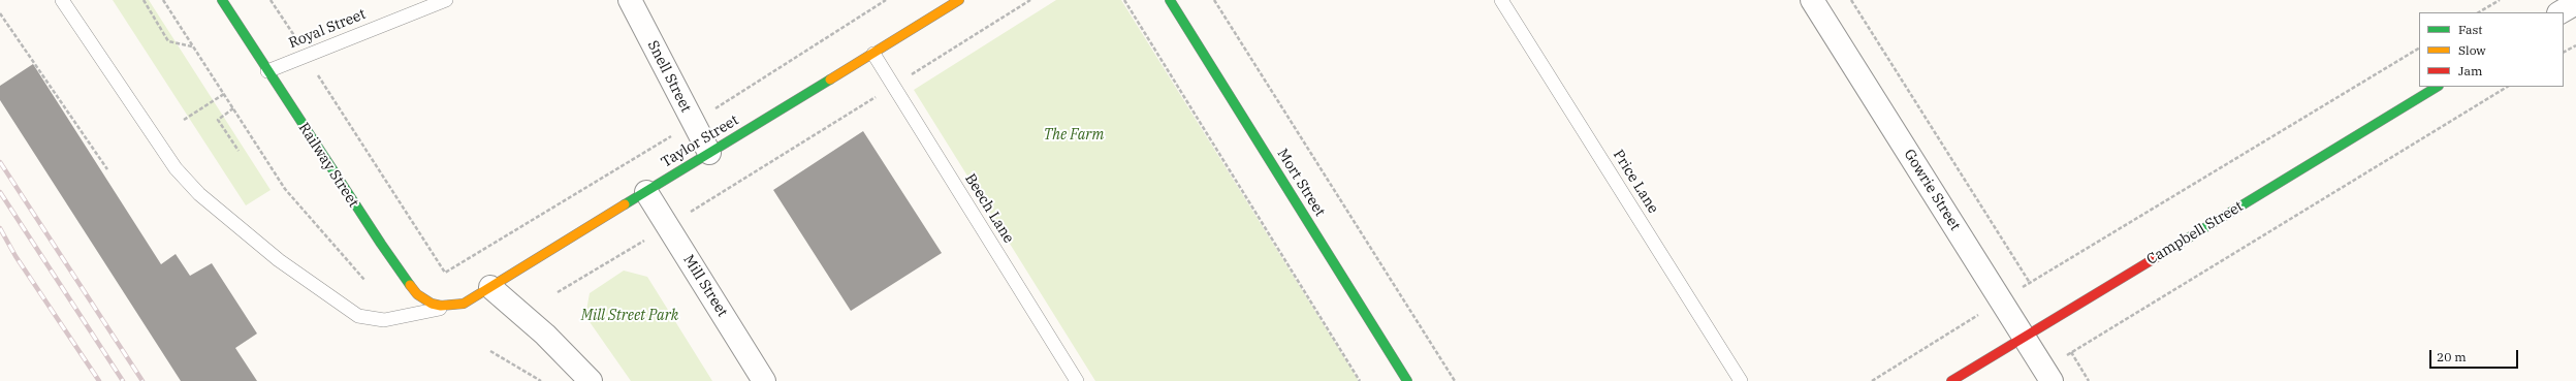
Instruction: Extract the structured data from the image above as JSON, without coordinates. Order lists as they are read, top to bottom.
{
  "streets": {
    "street": [
      "Snell Street",
      "Taylor Street",
      "Railway Street",
      "Mort Street",
      "Gowrie Street",
      "Campbell Street",
      "Mill Street"
    ],
    "lane": ["Royal Street", "Price Lane", "Beech Lane"]
  },
  "crossings": [
    ["Royal Street", "Railway Street"],
    ["Snell Street", "Taylor Street"],
    ["Taylor Street", "Railway Street"],
    ["Taylor Street", "Beech Lane"],
    ["Taylor Street", "Mill Street"],
    ["Gowrie Street", "Campbell Street"]
  ],
  "parks": ["The Farm", "Mill Street Park"],
  "legend": ["Fast", "Slow", "Jam"],
  "scale_bar": "20 m"
}
